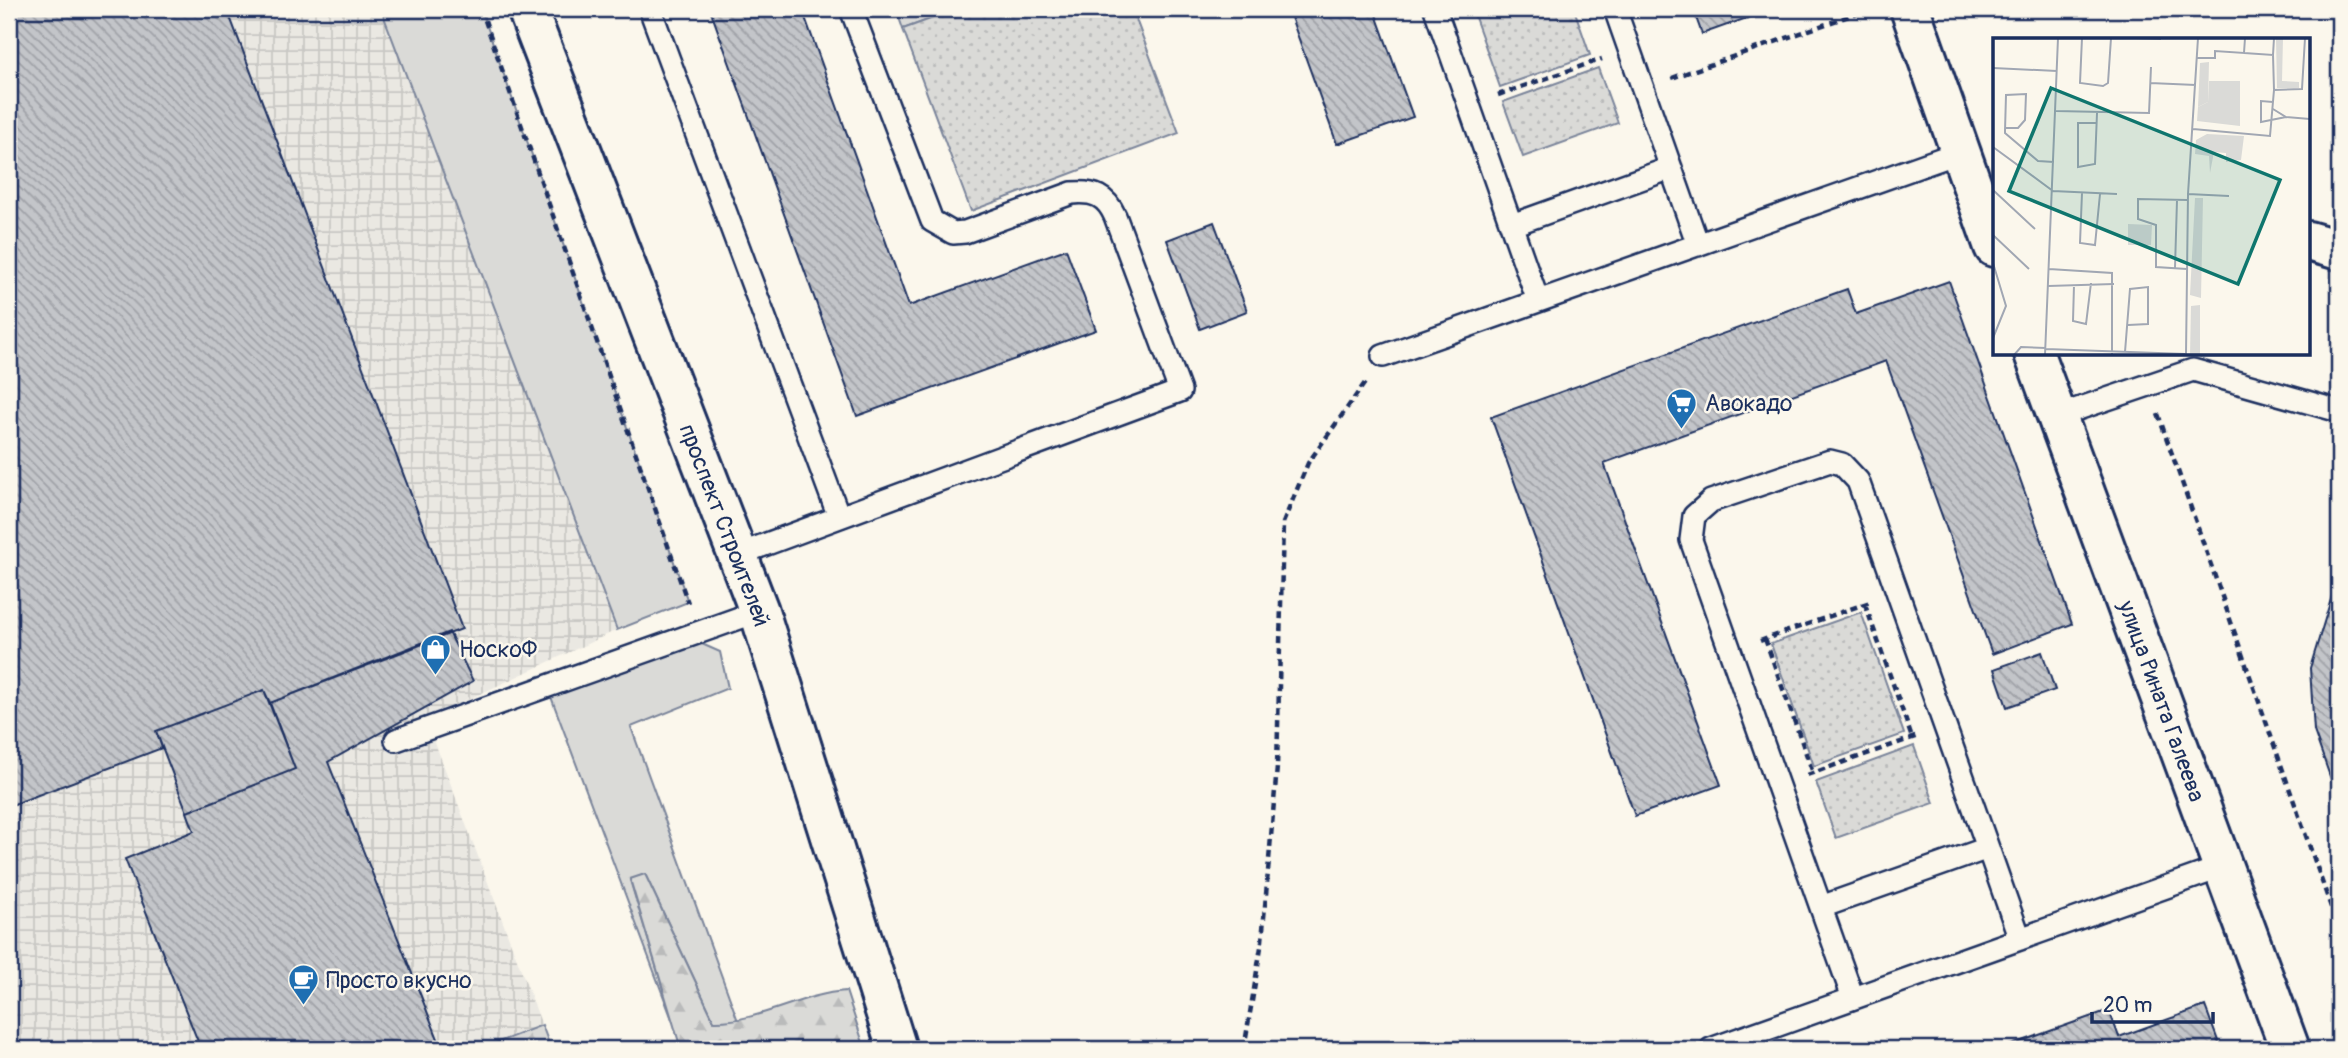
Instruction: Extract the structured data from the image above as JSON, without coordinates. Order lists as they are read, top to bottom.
{
  "streets": {
    "street": ["проспект Строителей", "улица Рината Галеева"]
  },
  "places": {
    "supermarket": ["Авокадо"],
    "shop": ["НоскоФ"],
    "cafe": ["Просто вкусно"]
  },
  "scale_bar": "20 m"
}
